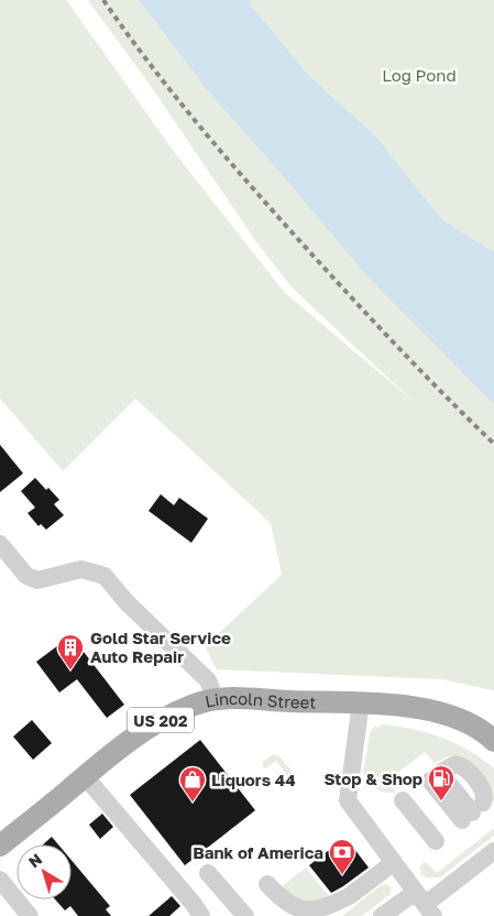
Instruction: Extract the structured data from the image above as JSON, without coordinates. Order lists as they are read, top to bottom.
{
  "streets": {
    "main road": ["Lincoln Street", "US 202"]
  },
  "parks": ["Log Pond"],
  "places": {
    "building": ["Gold Star Service Auto Repair"],
    "fuel station": ["Stop & Shop"],
    "shop": ["Liquors 44"],
    "bank": ["Bank of America"]
  },
  "north": "top left"
}
